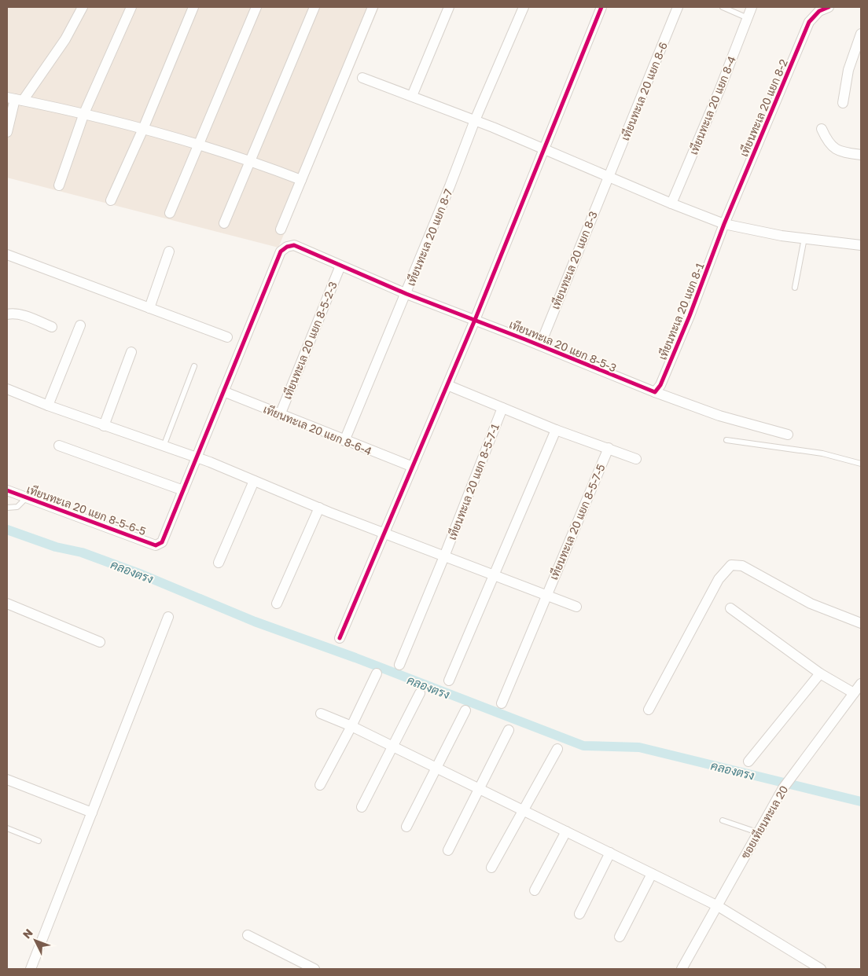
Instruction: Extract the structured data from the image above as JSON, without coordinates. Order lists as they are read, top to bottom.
{
  "streets": {
    "street": [
      "เทียนทะเล 20 แยก 8-6",
      "เทียนทะเล 20 แยก 8-4",
      "เทียนทะเล 20 แยก 8-2",
      "เทียนทะเล 20 แยก 8-7",
      "เทียนทะเล 20 แยก 8-3",
      "เทียนทะเล 20 แยก 8-1",
      "เทียนทะเล 20 แยก 8-5-2-3",
      "เทียนทะเล 20 แยก 8-5-3",
      "เทียนทะเล 20 แยก 8-6-4",
      "เทียนทะเล 20 แยก 8-5-7-1",
      "เทียนทะเล 20 แยก 8-5-6-5",
      "เทียนทะเล 20 แยก 8-5-7-5",
      "ซอยเทียนทะเล 20"
    ]
  },
  "crossings": [
    ["เทียนทะเล 20 แยก 8-6", "เทียนทะเล 20 แยก 8-3"],
    ["เทียนทะเล 20 แยก 8-2", "เทียนทะเล 20 แยก 8-1"],
    ["เทียนทะเล 20 แยก 8-7", "เทียนทะเล 20 แยก 8-5-3"],
    ["เทียนทะเล 20 แยก 8-7", "เทียนทะเล 20 แยก 8-6-4"],
    ["เทียนทะเล 20 แยก 8-3", "เทียนทะเล 20 แยก 8-5-3"],
    ["เทียนทะเล 20 แยก 8-1", "เทียนทะเล 20 แยก 8-5-3"],
    ["เทียนทะเล 20 แยก 8-5-2-3", "เทียนทะเล 20 แยก 8-5-3"],
    ["เทียนทะเล 20 แยก 8-5-2-3", "เทียนทะเล 20 แยก 8-6-4"],
    ["เทียนทะเล 20 แยก 8-5-2-3", "เทียนทะเล 20 แยก 8-5-6-5"],
    ["เทียนทะเล 20 แยก 8-5-3", "เทียนทะเล 20 แยก 8-5-6-5"],
    ["เทียนทะเล 20 แยก 8-6-4", "เทียนทะเล 20 แยก 8-5-6-5"]
  ],
  "water": ["คลองตรง"],
  "north": "top left"
}
